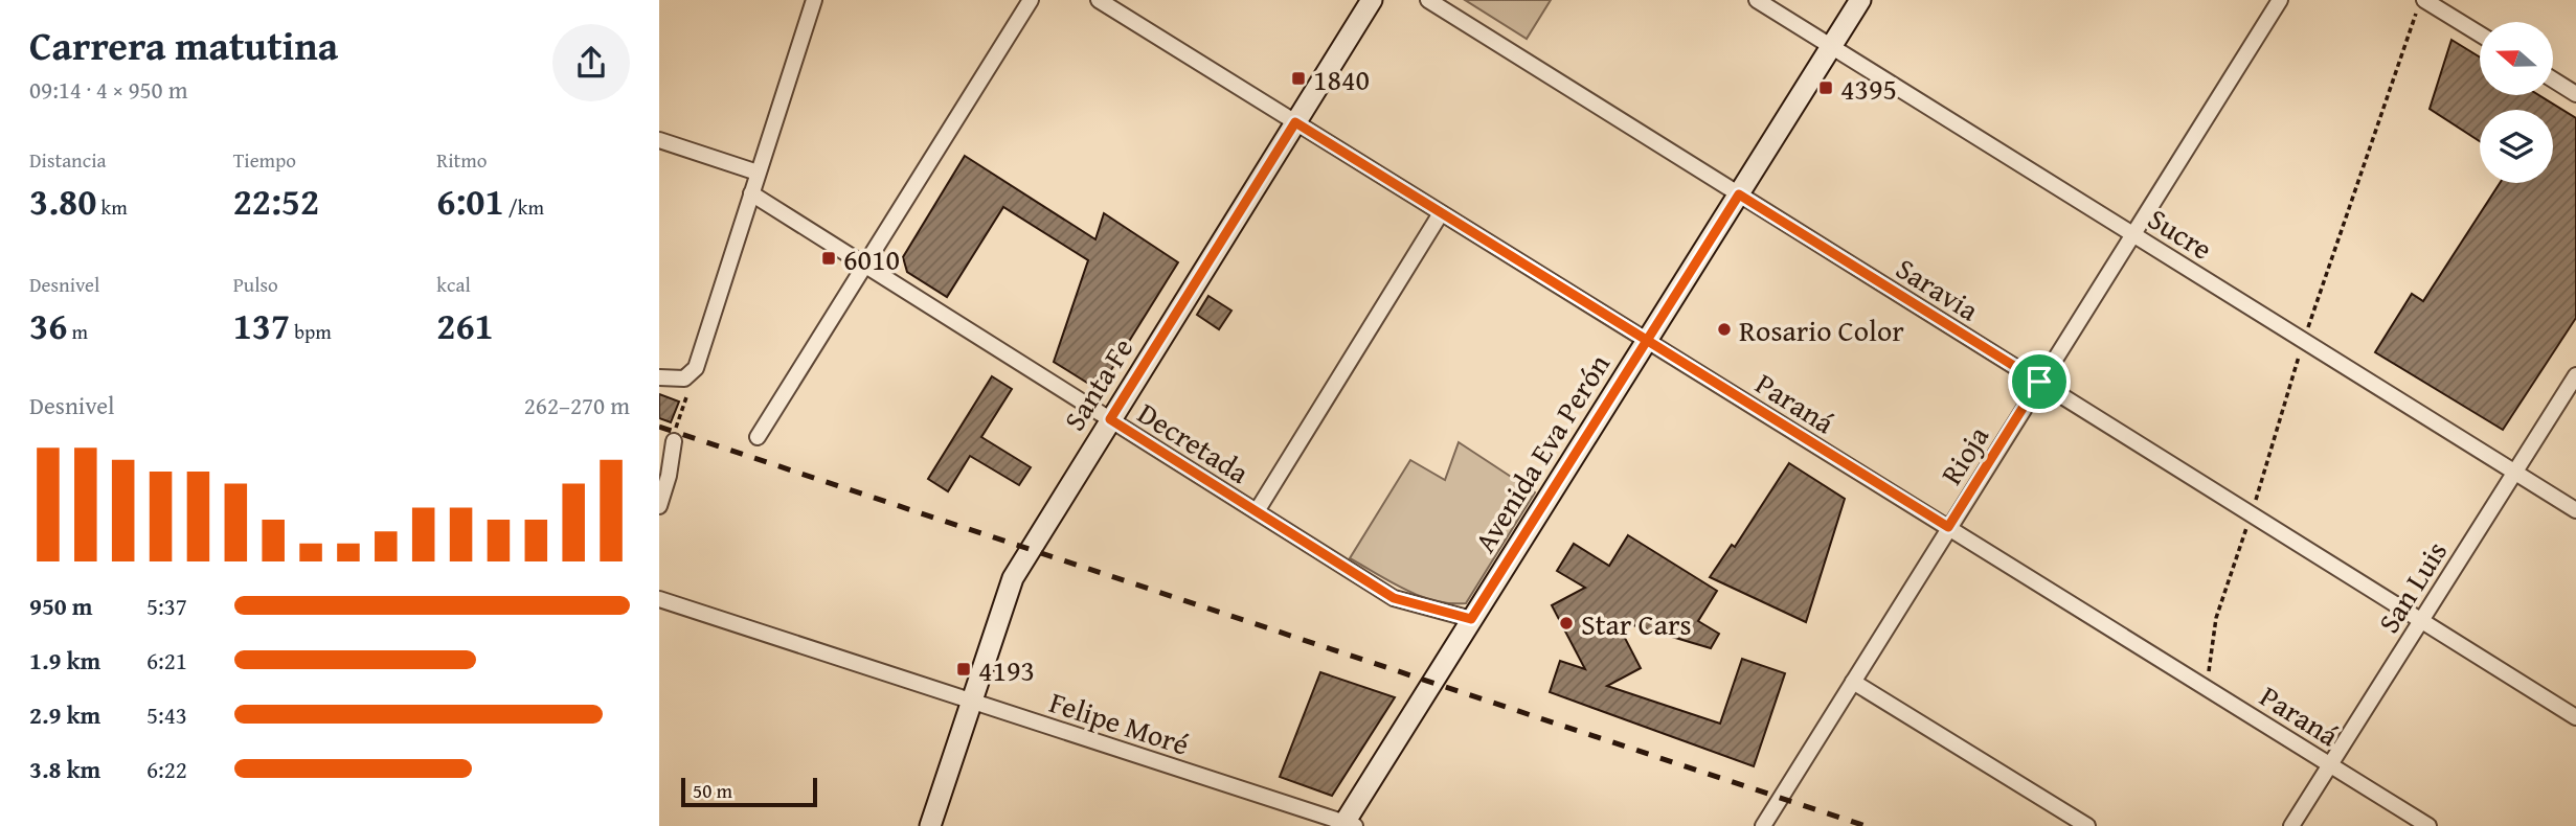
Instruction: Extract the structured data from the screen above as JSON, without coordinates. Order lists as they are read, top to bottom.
{
  "streets": {
    "main road": ["Santa Fe", "Avenida Eva Perón"],
    "street": [
      "Sucre",
      "Saravia",
      "Paraná",
      "Decretada",
      "Rioja",
      "San Luis",
      "Felipe Moré"
    ]
  },
  "crossings": [
    ["Sucre", "Avenida Eva Perón"],
    ["Sucre", "Rioja"],
    ["Sucre", "San Luis"],
    ["Saravia", "Avenida Eva Perón"],
    ["Saravia", "Rioja"],
    ["Saravia", "San Luis"],
    ["Santa Fe", "Paraná"],
    ["Santa Fe", "Decretada"],
    ["Santa Fe", "Felipe Moré"],
    ["Paraná", "Avenida Eva Perón"],
    ["Paraná", "Rioja"],
    ["Paraná", "San Luis"],
    ["Decretada", "Avenida Eva Perón"],
    ["Avenida Eva Perón", "Felipe Moré"]
  ],
  "places": {
    "transit": [
      "1840",
      "4395",
      "6010",
      "4193"
    ],
    "other": ["Rosario Color", "Star Cars"]
  },
  "scale_bar": "50 m",
  "north": "left",
  "page": {
    "heading": ["Carrera matutina", "09:14 · 4 × 950 m"],
    "stats": [
      ["Distancia", "3.80 km"],
      ["Tiempo", "22:52"],
      ["Ritmo", "6:01 /km"],
      ["Desnivel", "36 m"],
      ["Pulso", "137 bpm"],
      ["kcal", "261"]
    ],
    "chart": ["Desnivel", "262–270 m"],
    "list": [
      {
        "name": "950 m",
        "note": "5:37"
      },
      {
        "name": "1.9 km",
        "note": "6:21"
      },
      {
        "name": "2.9 km",
        "note": "5:43"
      },
      {
        "name": "3.8 km",
        "note": "6:22"
      }
    ],
    "scale": "50 m"
  }
}
